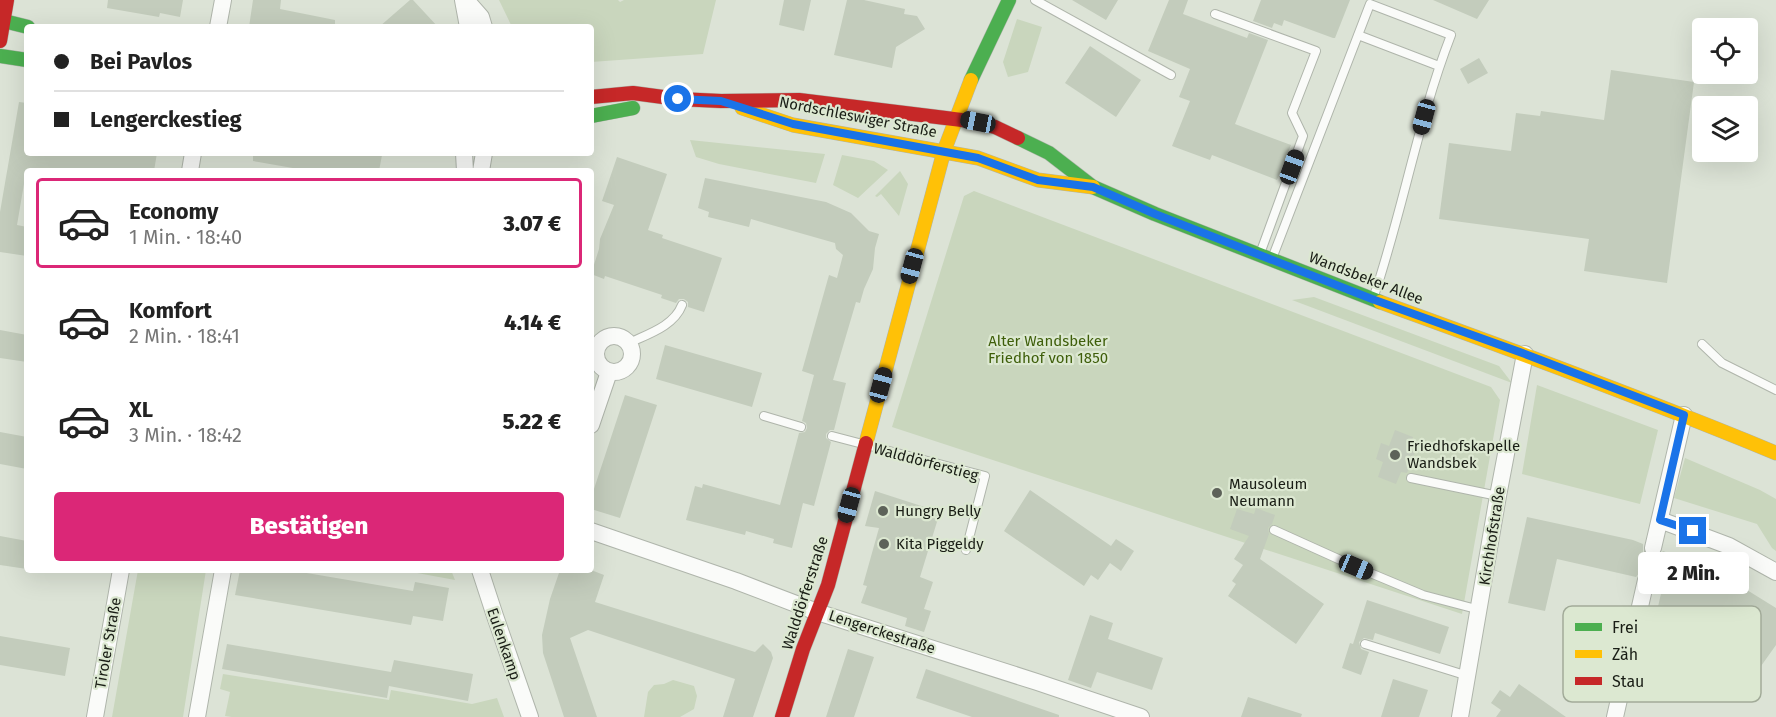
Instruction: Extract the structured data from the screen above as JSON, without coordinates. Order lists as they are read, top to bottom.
{
  "streets": {
    "main road": ["Nordschleswiger Straße", "Wandsbeker Allee", "Walddörferstraße"],
    "street": [
      "Kirchhofstraße",
      "Lengerckestraße",
      "Tiroler Straße",
      "Eulenkamp"
    ],
    "lane": ["Walddörferstieg"]
  },
  "crossings": [
    ["Nordschleswiger Straße", "Wandsbeker Allee"],
    ["Nordschleswiger Straße", "Walddörferstraße"],
    ["Wandsbeker Allee", "Kirchhofstraße"],
    ["Wandsbeker Allee", "Walddörferstraße"],
    ["Walddörferstieg", "Walddörferstraße"],
    ["Walddörferstraße", "Lengerckestraße"]
  ],
  "parks": ["Alter Wandsbeker Friedhof von 1850"],
  "places": [
    "Friedhofskapelle Wandsbek",
    "Mausoleum Neumann",
    "Hungry Belly",
    "Kita Piggeldy"
  ],
  "legend": ["Frei", "Zäh", "Stau"],
  "page": {
    "banner": ["Bei Pavlos", "Lengerckestieg"],
    "list": [
      {
        "name": "Economy",
        "note": "1 Min. · 18:40",
        "value": "3.07 €"
      },
      {
        "name": "Komfort",
        "note": "2 Min. · 18:41",
        "value": "4.14 €"
      },
      {
        "name": "XL",
        "note": "3 Min. · 18:42",
        "value": "5.22 €"
      }
    ],
    "buttons": "Bestätigen",
    "bubble": "2 Min."
  }
}
